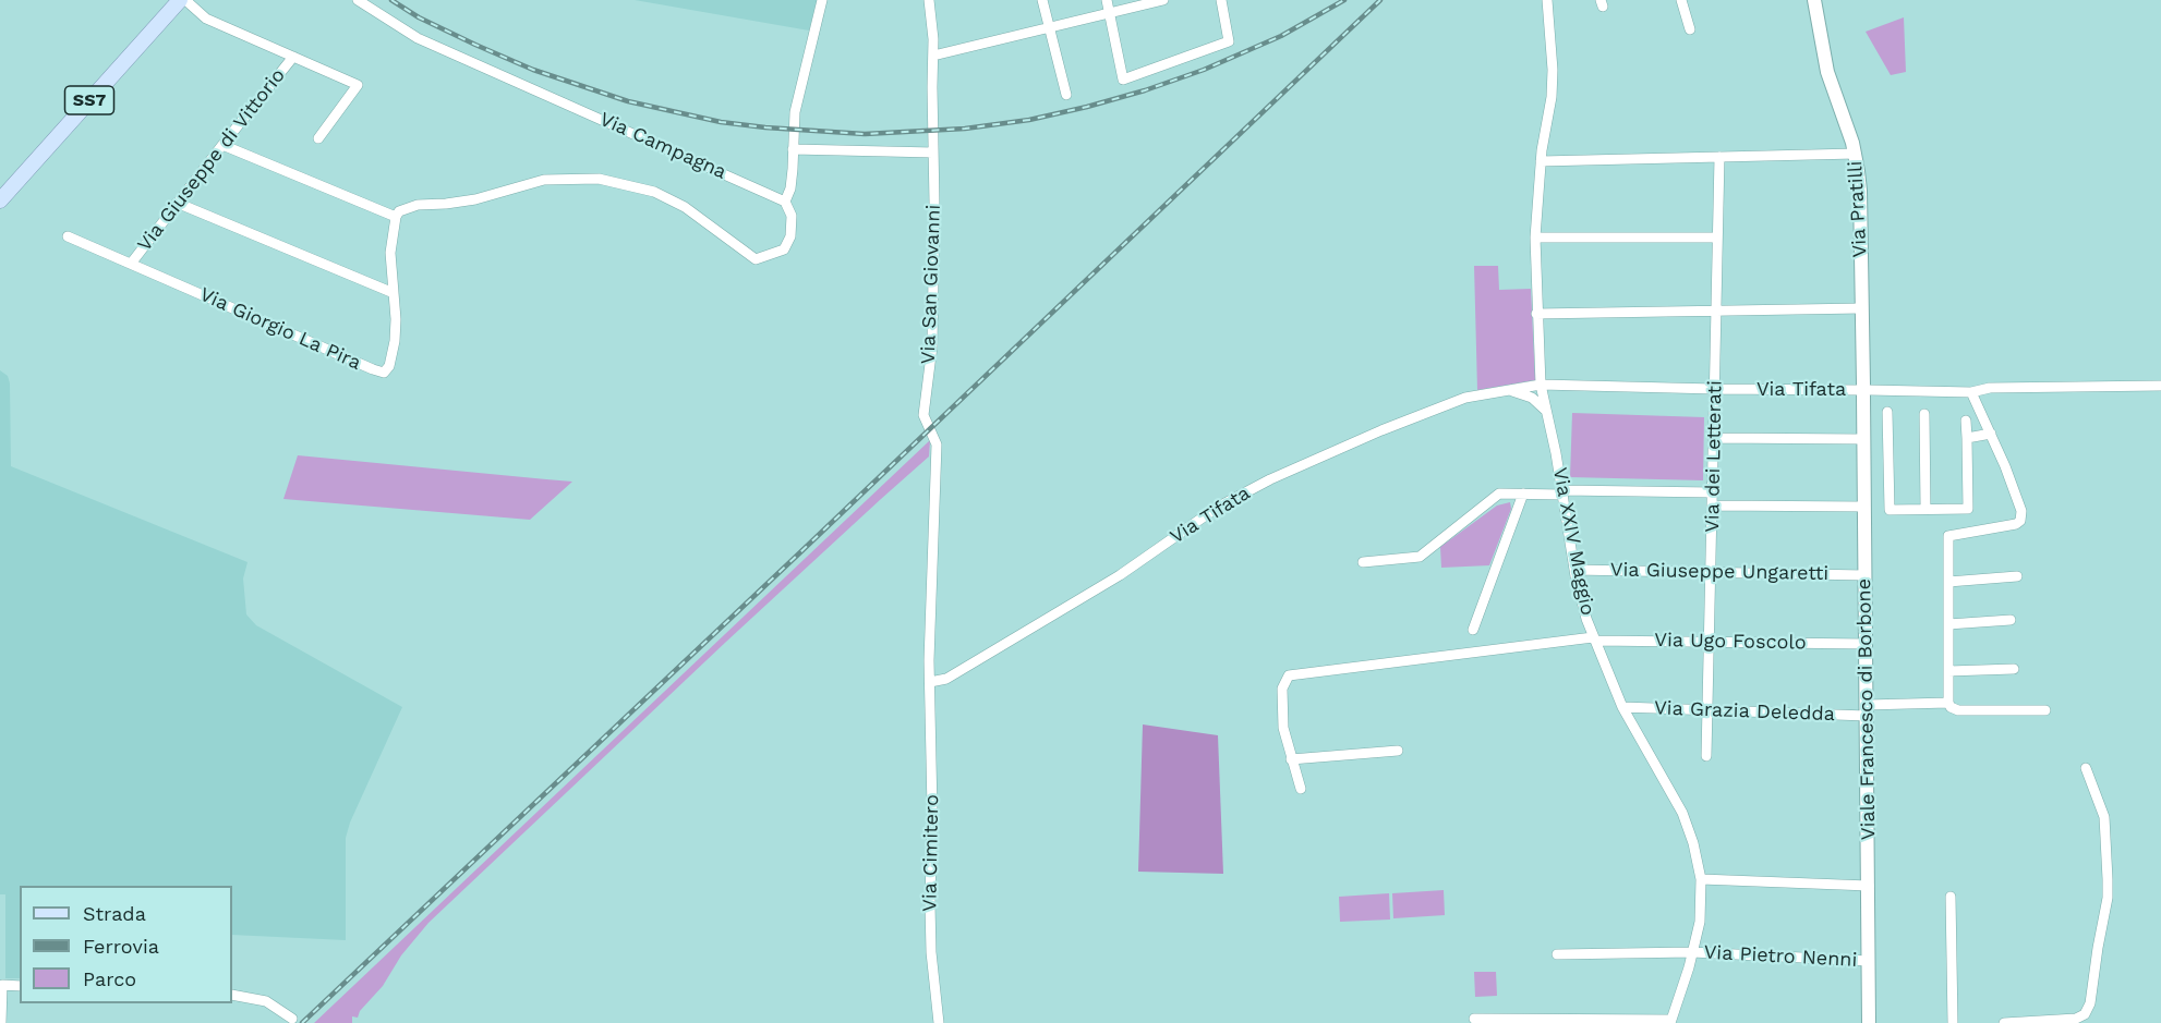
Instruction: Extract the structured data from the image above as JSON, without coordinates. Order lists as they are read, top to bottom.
{
  "streets": {
    "main road": ["SS7"],
    "street": [
      "Via Campagna",
      "Via Giuseppe di Vittorio",
      "Via Pratilli",
      "Via San Giovanni",
      "Via Giorgio La Pira",
      "Via Tifata",
      "Via dei Letterati",
      "Via XXIV Maggio",
      "Via Giuseppe Ungaretti",
      "Via Ugo Foscolo",
      "Viale Francesco di Borbone",
      "Via Grazia Deledda",
      "Via Cimitero",
      "Via Pietro Nenni"
    ]
  },
  "crossings": [
    ["Via Giuseppe di Vittorio", "Via Giorgio La Pira"],
    ["Via Pratilli", "Via Tifata"],
    ["Via Pratilli", "Viale Francesco di Borbone"],
    ["Via San Giovanni", "Via Tifata"],
    ["Via San Giovanni", "Via Cimitero"],
    ["Via Tifata", "Via dei Letterati"],
    ["Via Tifata", "Via XXIV Maggio"],
    ["Via Tifata", "Viale Francesco di Borbone"],
    ["Via Tifata", "Via Cimitero"],
    ["Via dei Letterati", "Via Giuseppe Ungaretti"],
    ["Via dei Letterati", "Via Ugo Foscolo"],
    ["Via dei Letterati", "Via Grazia Deledda"],
    ["Via XXIV Maggio", "Via Giuseppe Ungaretti"],
    ["Via XXIV Maggio", "Via Ugo Foscolo"],
    ["Via XXIV Maggio", "Via Grazia Deledda"],
    ["Via XXIV Maggio", "Via Pietro Nenni"],
    ["Via Giuseppe Ungaretti", "Viale Francesco di Borbone"],
    ["Via Ugo Foscolo", "Viale Francesco di Borbone"],
    ["Viale Francesco di Borbone", "Via Grazia Deledda"],
    ["Viale Francesco di Borbone", "Via Pietro Nenni"]
  ],
  "legend": ["Strada", "Ferrovia", "Parco"]
}
